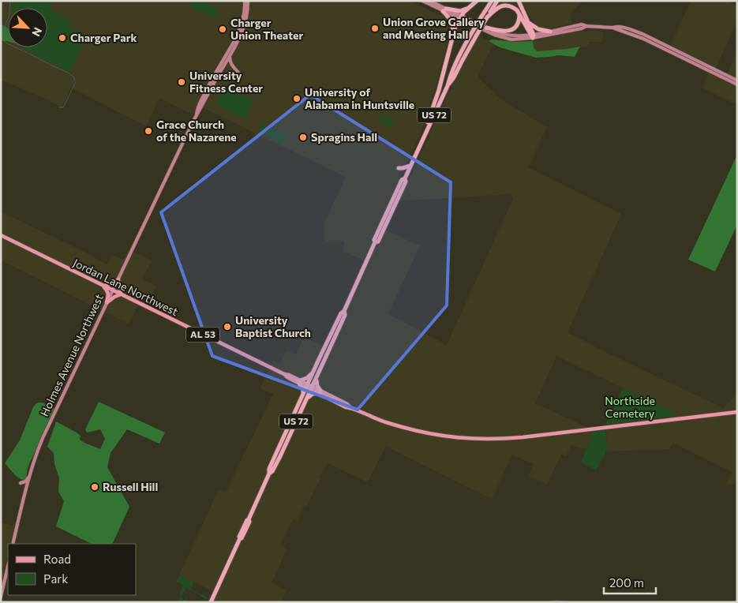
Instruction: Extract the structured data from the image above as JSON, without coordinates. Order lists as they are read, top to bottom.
{
  "streets": {
    "highway": ["US 72"],
    "main road": ["Jordan Lane Northwest", "AL 53", "Holmes Avenue Northwest"]
  },
  "crossings": [
    ["US 72", "Jordan Lane Northwest"],
    ["Jordan Lane Northwest", "Holmes Avenue Northwest"]
  ],
  "parks": ["Northside Cemetery"],
  "places": [
    "Union Grove Gallery and Meeting Hall",
    "Charger Union Theater",
    "Charger Park",
    "University Fitness Center",
    "University of Alabama in Huntsville",
    "Grace Church of the Nazarene",
    "Spragins Hall",
    "University Baptist Church",
    "Russell Hill"
  ],
  "legend": ["Road", "Park"],
  "scale_bar": "200 m",
  "north": "bottom right"
}
